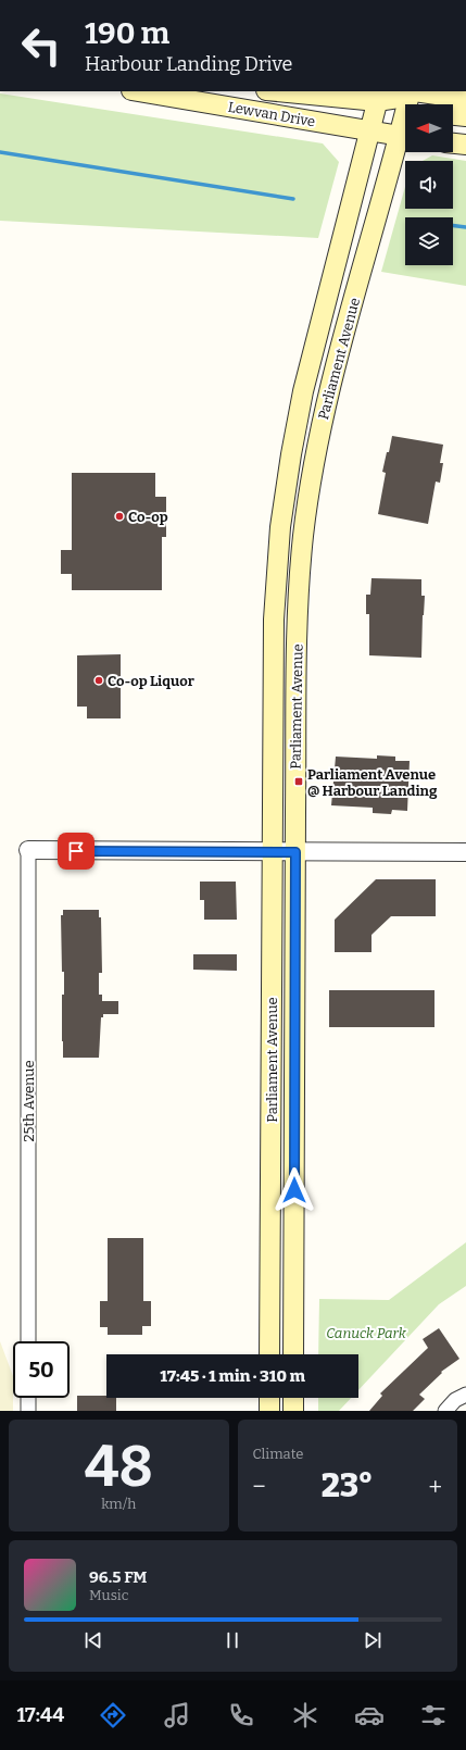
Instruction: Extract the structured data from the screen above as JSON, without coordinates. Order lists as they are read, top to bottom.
{
  "streets": {
    "main road": ["Lewvan Drive", "Parliament Avenue"],
    "street": ["25th Avenue"]
  },
  "crossings": [
    ["Lewvan Drive", "Parliament Avenue"]
  ],
  "parks": ["Canuck Park"],
  "places": {
    "other": ["Co-op", "Co-op Liquor"],
    "transit": ["Parliament Avenue @ Harbour Landing"]
  },
  "north": "left",
  "page": {
    "turn": ["190 m", "Harbour Landing Drive"],
    "limit": "50",
    "trip": "17:45 · 1 min · 310 m",
    "tile": [
      ["48", "km/h"],
      "Climate"
    ],
    "heat": ["−", "23°", "+"],
    "song": ["96.5 FM", "Music"],
    "tabs": "17:44"
  }
}
